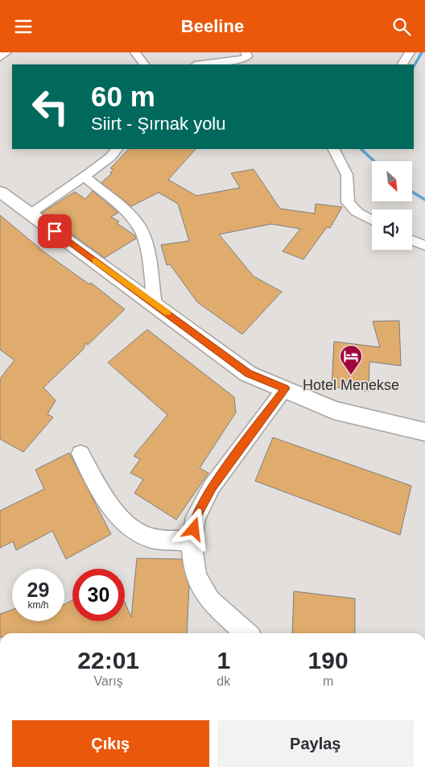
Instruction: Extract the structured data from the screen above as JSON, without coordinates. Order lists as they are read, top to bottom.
{
  "places": {
    "hotel": ["Hotel Menekse"]
  },
  "north": "bottom right",
  "page": {
    "header": "Beeline",
    "turn": ["60 m", "Siirt - Şırnak yolu"],
    "speed": "29 km/h",
    "limit": "30",
    "eta": [
      "22:01",
      "Varış",
      "1",
      "dk",
      "190",
      "m"
    ],
    "buttons": ["Çıkış", "Paylaş"]
  }
}
